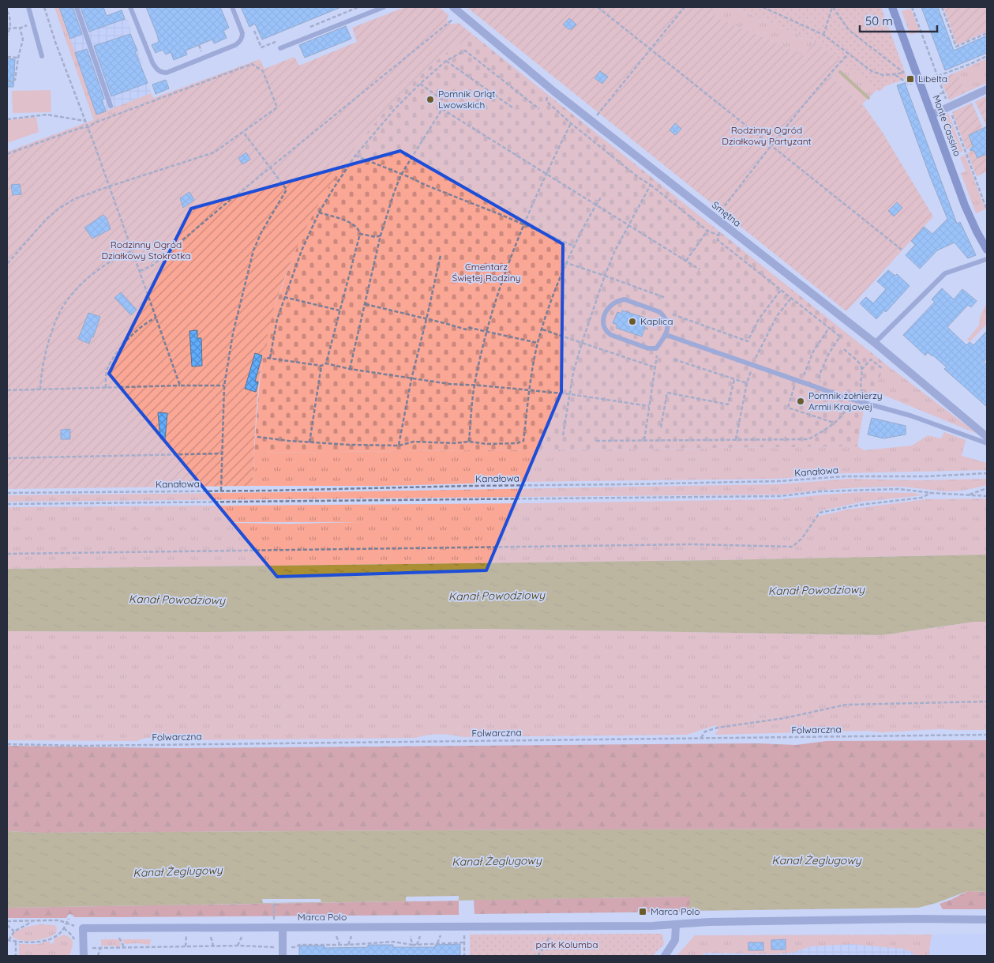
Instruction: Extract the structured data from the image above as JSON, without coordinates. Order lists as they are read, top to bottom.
{
  "streets": {
    "street": ["Monte Cassino", "Smętna", "Marca Polo"],
    "path": ["Kanałowa", "Folwarczna"]
  },
  "water": ["Kanał Powodziowy", "Kanał Żeglugowy"],
  "parks": [
    "Rodzinny Ogród Działkowy Partyzant",
    "Rodzinny Ogród Działkowy Stokrotka",
    "Cmentarz Świętej Rodziny",
    "park Kolumba"
  ],
  "places": {
    "transit": ["Libelta", "Marca Polo"],
    "other": ["Pomnik Orląt Lwowskich", "Kaplica", "Pomnik żołnierzy Armii Krajowej"]
  },
  "scale_bar": "50 m"
}
